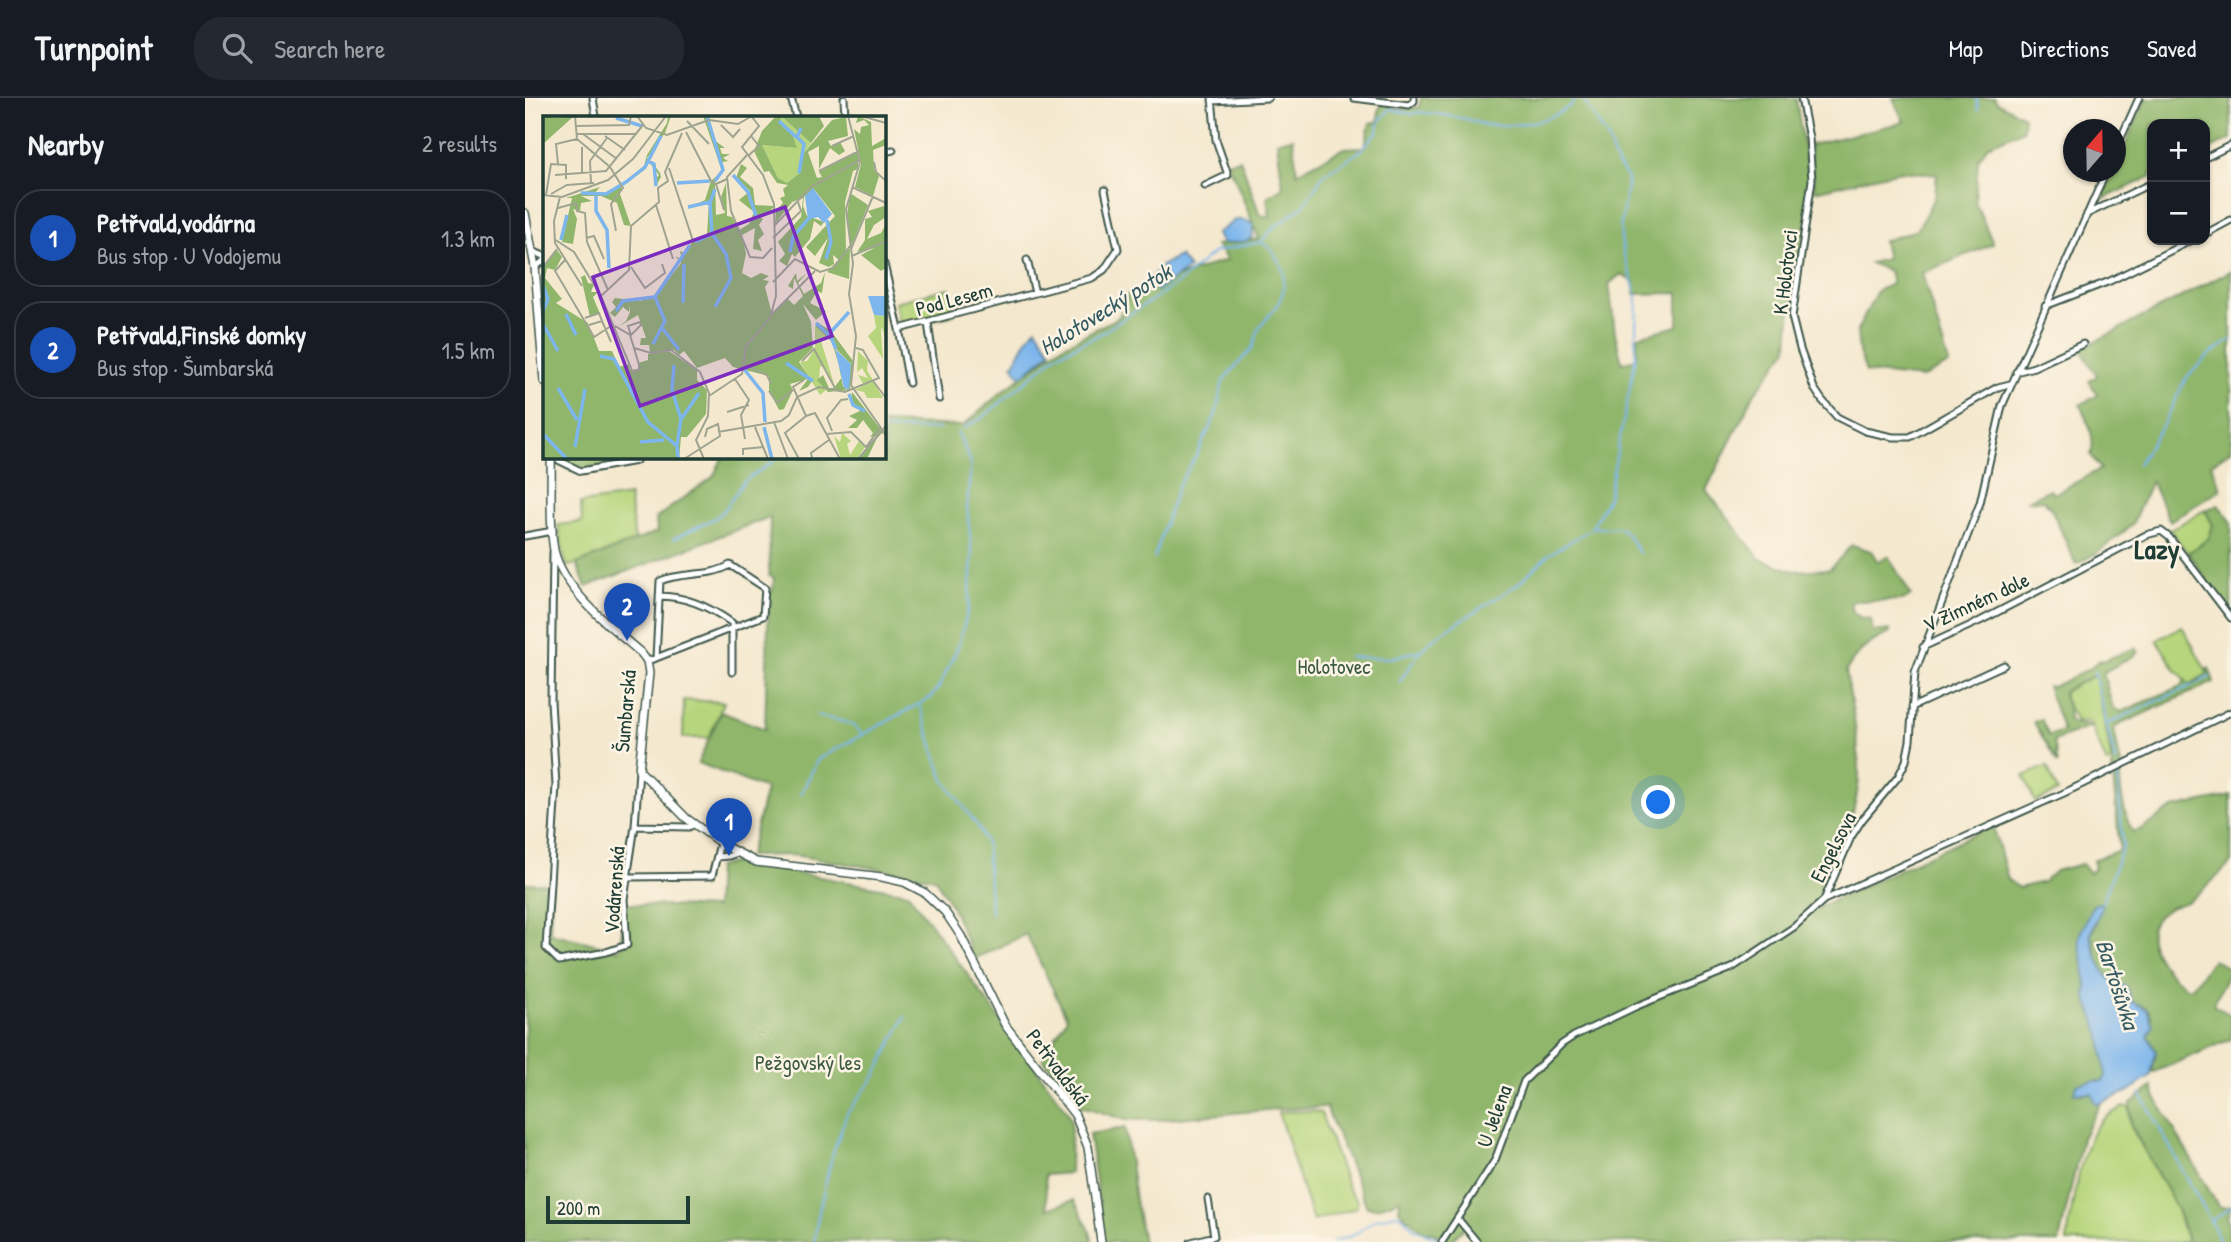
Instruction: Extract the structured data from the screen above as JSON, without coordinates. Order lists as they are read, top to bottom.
{
  "streets": {
    "street": [
      "K Holotovci",
      "Pod Lesem",
      "V Zimném dole",
      "Šumbarská",
      "Engelsova",
      "Vodárenská",
      "Petřvaldská",
      "U Jelena"
    ]
  },
  "crossings": [
    ["K Holotovci", "V Zimném dole"],
    ["V Zimném dole", "Engelsova"],
    ["Šumbarská", "Vodárenská"],
    ["Šumbarská", "Petřvaldská"],
    ["Engelsova", "U Jelena"]
  ],
  "districts": ["Lazy"],
  "water": ["Holotovecký potok", "Bartošůvka"],
  "parks": ["Holotovec", "Pežgovský les"],
  "scale_bar": "200 m",
  "north": "top",
  "page": {
    "header": "Turnpoint",
    "search": "Search here",
    "nav": ["Map", "Directions", "Saved"],
    "heading": ["Nearby", "2 results"],
    "map_buttons": ["+", "−"],
    "list": [
      {
        "mark": "1",
        "name": "Petřvald,vodárna",
        "note": "Bus stop · U Vodojemu",
        "value": "1.3 km"
      },
      {
        "mark": "2",
        "name": "Petřvald,Finské domky",
        "note": "Bus stop · Šumbarská",
        "value": "1.5 km"
      }
    ],
    "pins": ["2", "1"],
    "scale": "200 m"
  }
}
